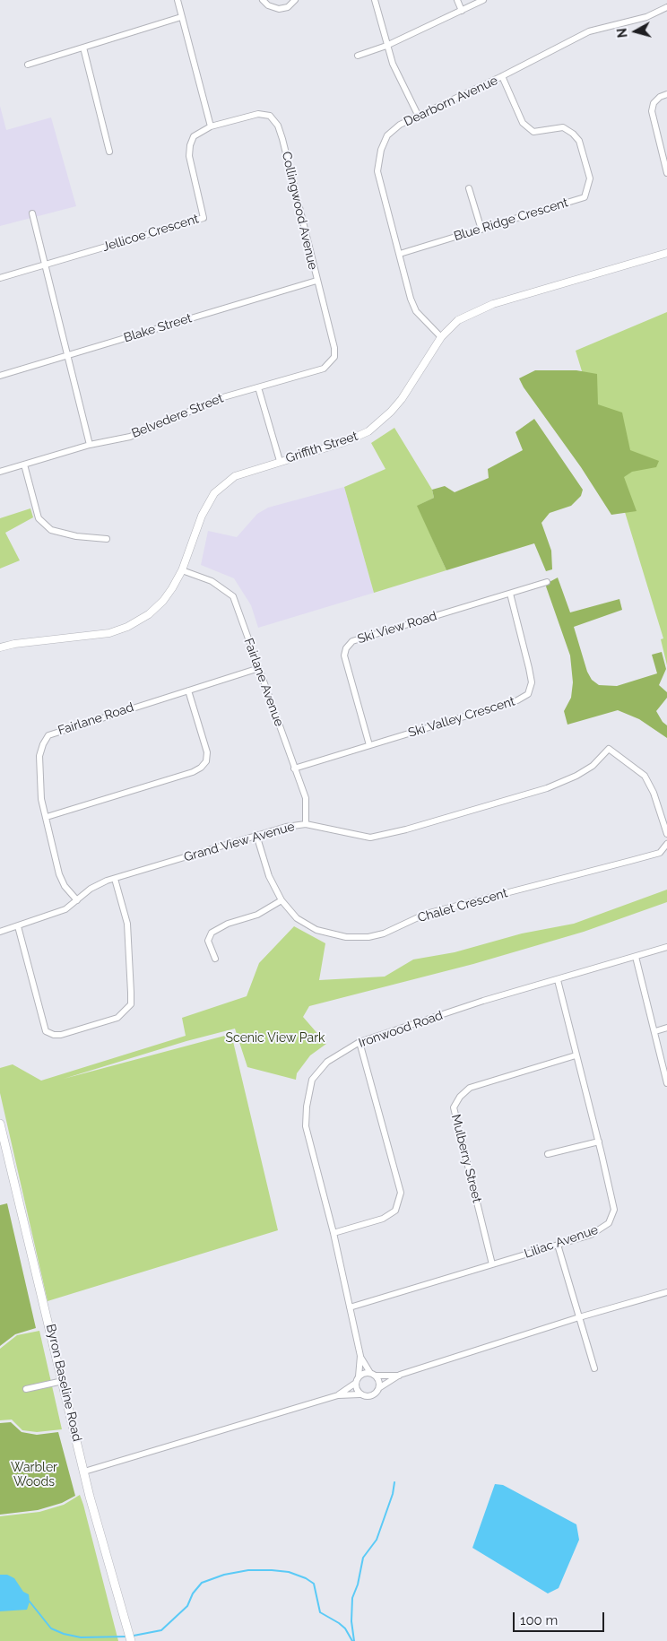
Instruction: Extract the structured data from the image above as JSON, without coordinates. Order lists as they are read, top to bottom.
{
  "streets": {
    "main road": ["Byron Baseline Road"],
    "street": [
      "Dearborn Avenue",
      "Collingwood Avenue",
      "Blue Ridge Crescent",
      "Jellicoe Crescent",
      "Blake Street",
      "Belvedere Street",
      "Griffith Street",
      "Ski View Road",
      "Fairlane Avenue",
      "Ski Valley Crescent",
      "Fairlane Road",
      "Grand View Avenue",
      "Chalet Crescent",
      "Ironwood Road",
      "Mulberry Street",
      "Liliac Avenue"
    ]
  },
  "crossings": [
    ["Dearborn Avenue", "Blue Ridge Crescent"],
    ["Dearborn Avenue", "Griffith Street"],
    ["Collingwood Avenue", "Jellicoe Crescent"],
    ["Collingwood Avenue", "Blake Street"],
    ["Collingwood Avenue", "Belvedere Street"],
    ["Griffith Street", "Fairlane Avenue"],
    ["Ski View Road", "Ski Valley Crescent"],
    ["Fairlane Avenue", "Ski Valley Crescent"],
    ["Fairlane Avenue", "Fairlane Road"],
    ["Fairlane Avenue", "Grand View Avenue"],
    ["Fairlane Road", "Grand View Avenue"],
    ["Grand View Avenue", "Chalet Crescent"],
    ["Ironwood Road", "Liliac Avenue"],
    ["Mulberry Street", "Liliac Avenue"]
  ],
  "parks": ["Scenic View Park", "Warbler Woods"],
  "scale_bar": "100 m",
  "north": "left"
}
